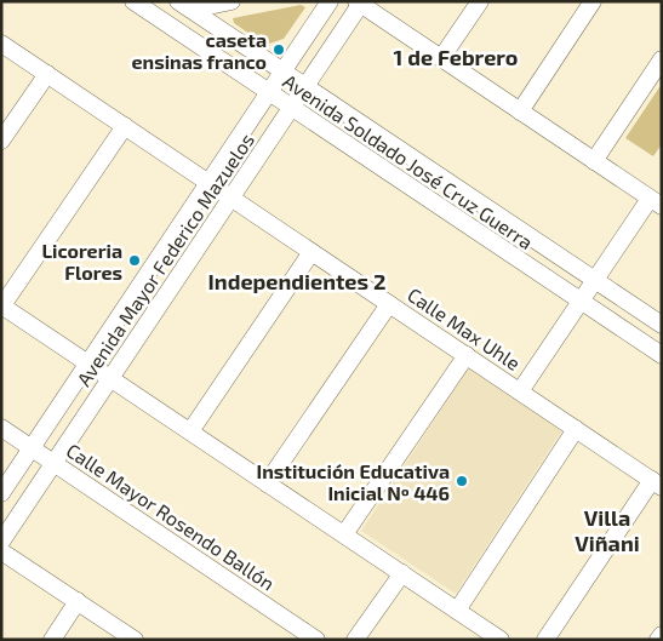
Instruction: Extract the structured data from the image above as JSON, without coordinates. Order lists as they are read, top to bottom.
{
  "streets": {
    "street": [
      "Avenida Soldado José Cruz Guerra",
      "Avenida Mayor Federico Mazuelos",
      "Calle Max Uhle",
      "Calle Mayor Rosendo Ballón"
    ]
  },
  "crossings": [
    ["Avenida Soldado José Cruz Guerra", "Avenida Mayor Federico Mazuelos"],
    ["Avenida Mayor Federico Mazuelos", "Calle Max Uhle"],
    ["Avenida Mayor Federico Mazuelos", "Calle Mayor Rosendo Ballón"]
  ],
  "districts": ["1 de Febrero", "Independientes 2", "Villa Viñani"],
  "places": ["caseta ensinas franco", "Licoreria Flores", "Institución Educativa Inicial Nº 446"]
}
